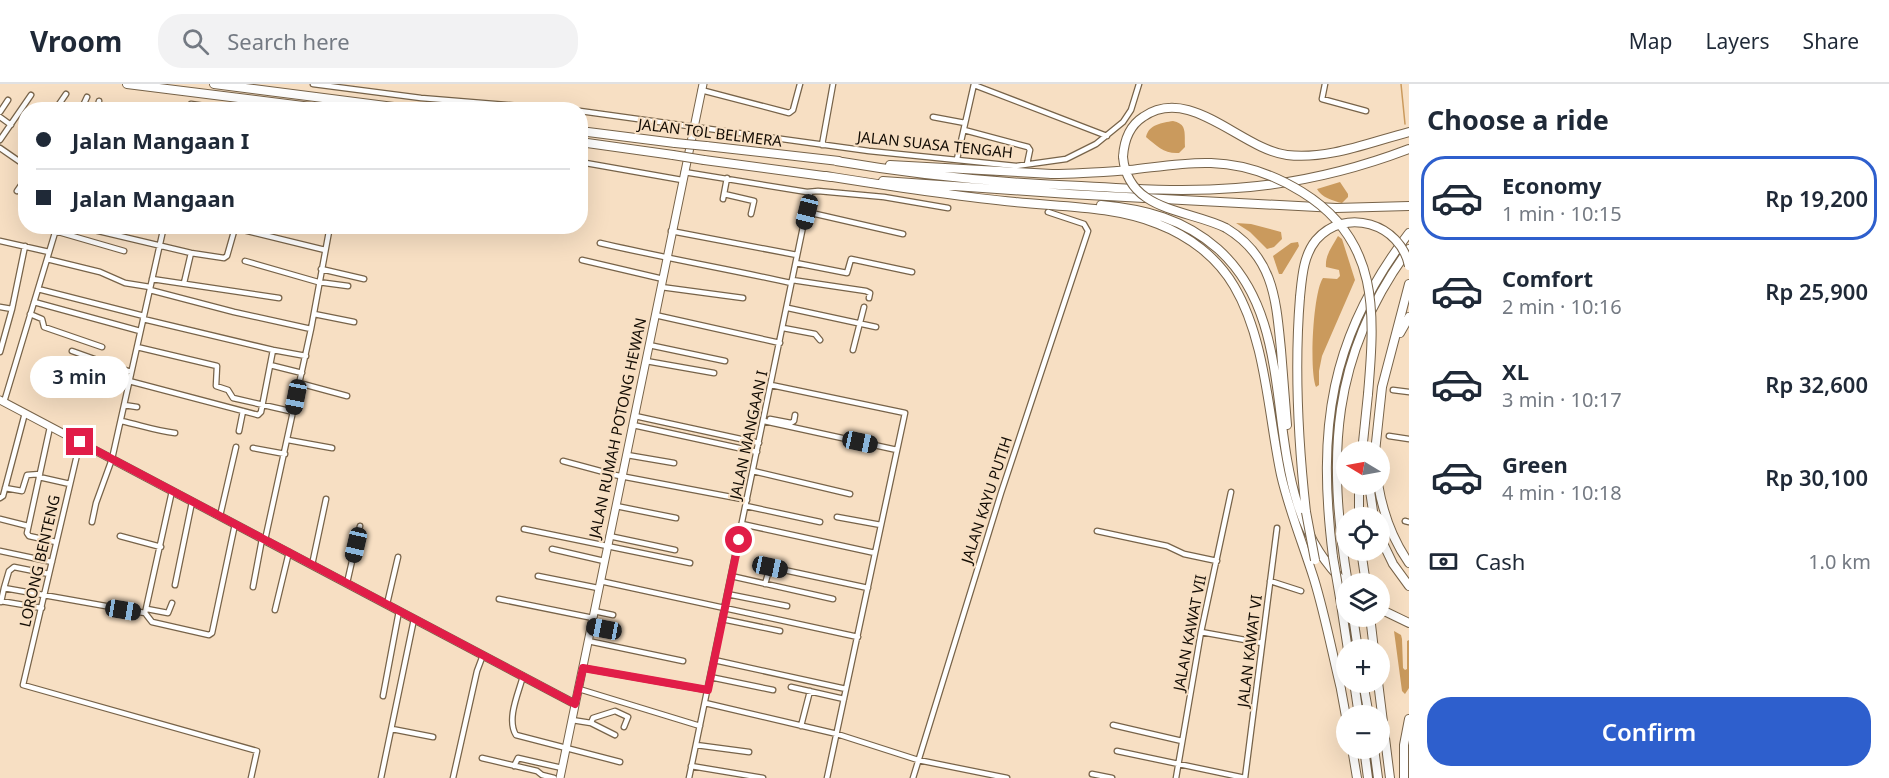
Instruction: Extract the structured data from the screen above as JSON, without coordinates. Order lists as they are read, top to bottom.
{
  "streets": {
    "highway": ["JALAN TOL BELMERA"],
    "street": [
      "JALAN SUASA TENGAH",
      "JALAN RUMAH POTONG HEWAN",
      "JALAN MANGAAN I",
      "JALAN KAYU PUTIH",
      "LORONG BENTENG",
      "JALAN KAWAT VII",
      "JALAN KAWAT VI"
    ]
  },
  "crossings": [
    ["JALAN SUASA TENGAH", "JALAN RUMAH POTONG HEWAN"]
  ],
  "north": "left",
  "page": {
    "header": "Vroom",
    "search": "Search here",
    "nav": ["Map", "Layers", "Share"],
    "heading": "Choose a ride",
    "banner": ["Jalan Mangaan I", "Jalan Mangaan"],
    "list": [
      {
        "name": "Economy",
        "note": "1 min · 10:15",
        "value": "Rp 19,200"
      },
      {
        "name": "Comfort",
        "note": "2 min · 10:16",
        "value": "Rp 25,900"
      },
      {
        "name": "XL",
        "note": "3 min · 10:17",
        "value": "Rp 32,600"
      },
      {
        "name": "Green",
        "note": "4 min · 10:18",
        "value": "Rp 30,100"
      }
    ],
    "bubble": "3 min",
    "map_buttons": ["+", "−"],
    "pay": ["Cash", "1.0 km"],
    "buttons": "Confirm"
  }
}
